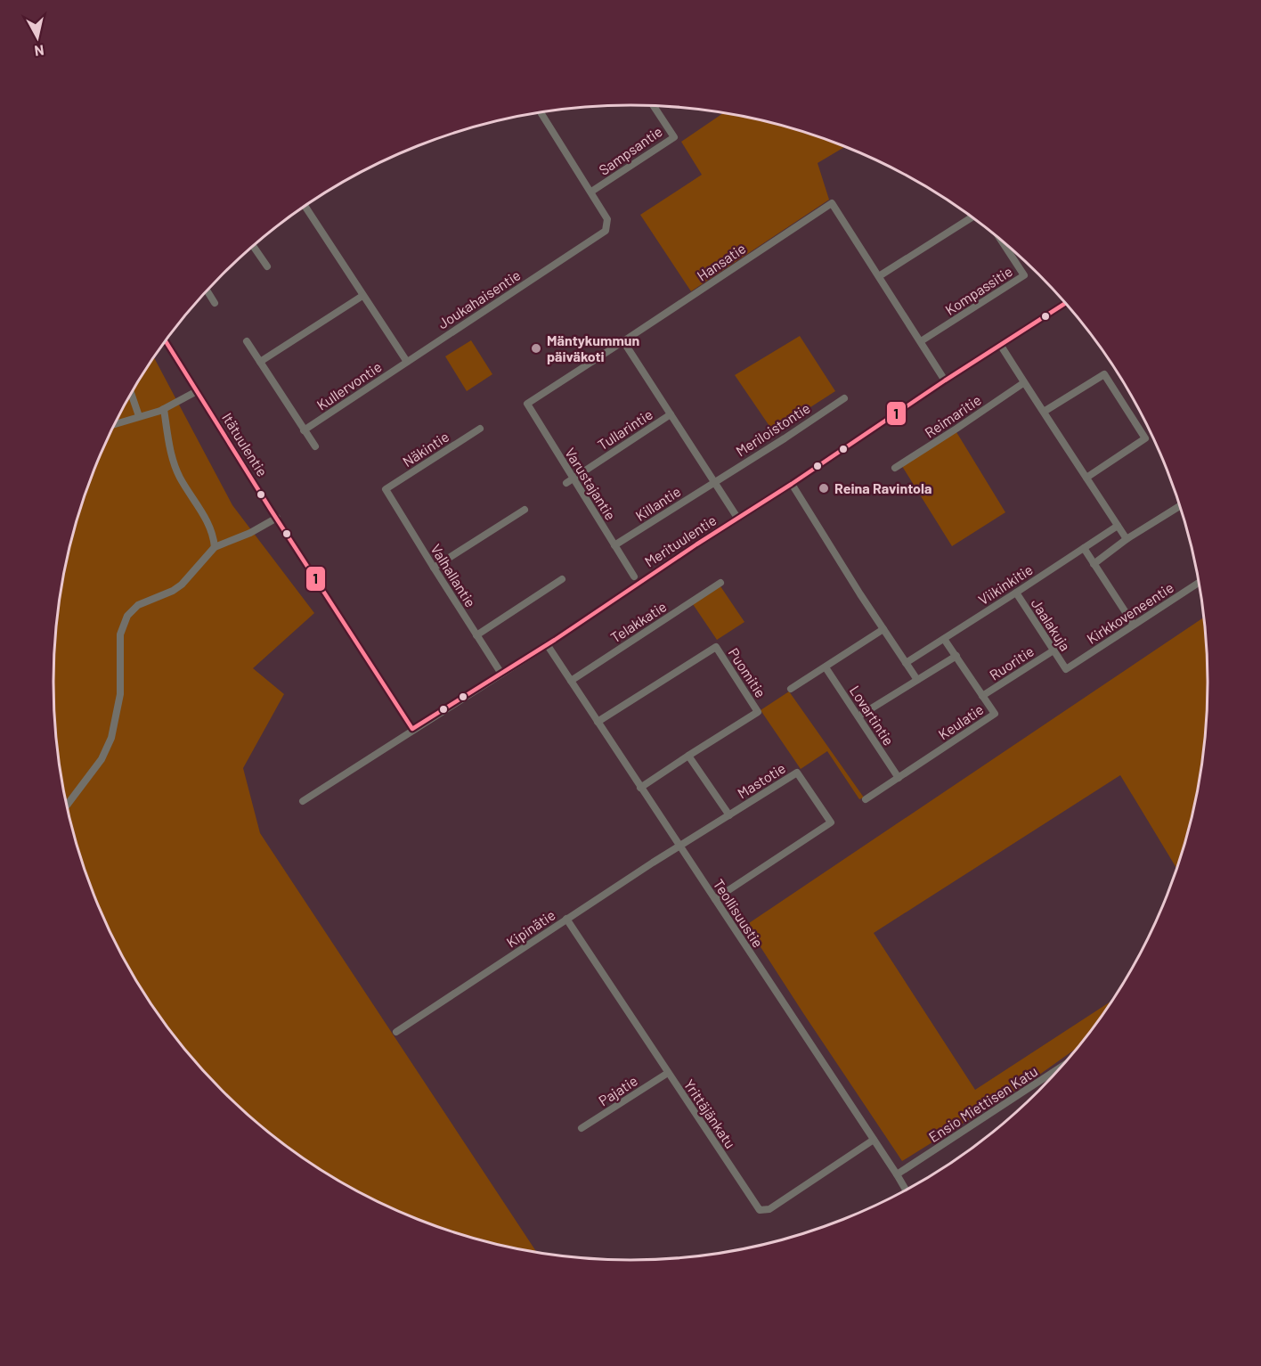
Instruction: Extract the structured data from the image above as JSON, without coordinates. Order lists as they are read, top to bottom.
{
  "streets": {
    "street": [
      "Sampsantie",
      "Hansatie",
      "Kompassitie",
      "Joukahaisentie",
      "Kullervontie",
      "Reimaritie",
      "Tullarintie",
      "Meriloistontie",
      "Itätuulentie",
      "Näkintie",
      "Varustajantie",
      "Killantie",
      "Merituulentie",
      "Valhallantie",
      "Viikinkitie",
      "Kirkkoveneentie",
      "Telakkatie",
      "Jaalakuja",
      "Ruoritie",
      "Puomitie",
      "Lovartintie",
      "Keulatie",
      "Mastotie",
      "Teollisuustie",
      "Kipinätie",
      "Pajatie",
      "Ensio Miettisen Katu",
      "Yrittäjänkatu"
    ]
  },
  "crossings": [
    ["Sampsantie", "Joukahaisentie"],
    ["Hansatie", "Kompassitie"],
    ["Hansatie", "Varustajantie"],
    ["Hansatie", "Merituulentie"],
    ["Joukahaisentie", "Kullervontie"],
    ["Tullarintie", "Varustajantie"],
    ["Meriloistontie", "Killantie"],
    ["Itätuulentie", "Merituulentie"],
    ["Näkintie", "Valhallantie"],
    ["Varustajantie", "Killantie"],
    ["Merituulentie", "Valhallantie"],
    ["Merituulentie", "Teollisuustie"],
    ["Viikinkitie", "Jaalakuja"],
    ["Viikinkitie", "Keulatie"],
    ["Kirkkoveneentie", "Jaalakuja"],
    ["Telakkatie", "Teollisuustie"],
    ["Jaalakuja", "Ruoritie"],
    ["Ruoritie", "Keulatie"],
    ["Puomitie", "Teollisuustie"],
    ["Lovartintie", "Keulatie"],
    ["Mastotie", "Teollisuustie"],
    ["Mastotie", "Kipinätie"],
    ["Teollisuustie", "Kipinätie"],
    ["Teollisuustie", "Ensio Miettisen Katu"],
    ["Teollisuustie", "Yrittäjänkatu"],
    ["Kipinätie", "Yrittäjänkatu"],
    ["Pajatie", "Yrittäjänkatu"]
  ],
  "places": ["Mäntykummun päiväkoti", "Reina Ravintola"],
  "lines": ["transit line 1"],
  "north": "bottom"
}
